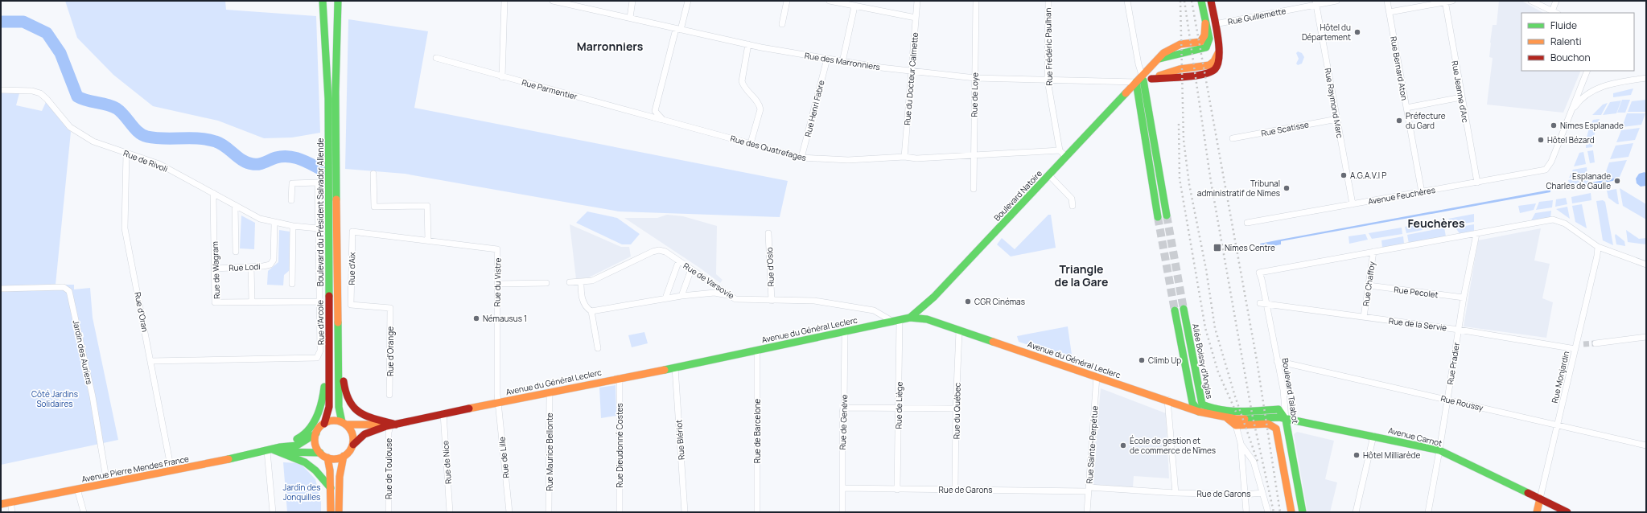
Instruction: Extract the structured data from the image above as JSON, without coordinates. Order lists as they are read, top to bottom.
{
  "streets": {
    "main road": [
      "Boulevard Natoire",
      "Boulevard du Président Salvador Allende",
      "Avenue du Général Leclerc",
      "Allée Boissy d'Anglas",
      "Rue Monjardin",
      "Boulevard Talabot",
      "Avenue Carnot",
      "Avenue Pierre Mendes France"
    ],
    "street": [
      "Rue Guillemette",
      "Rue Frédéric Paulhan",
      "Rue des Marronniers",
      "Rue Bernard Aton",
      "Rue du Docteur Calmette",
      "Rue Parmentier",
      "Rue Jeanne d'Arc",
      "Rue de Loye",
      "Rue Raymond Marc",
      "Rue Henri Fabre",
      "Rue Scatisse",
      "Rue des Quatrefages",
      "Rue de Rivoli",
      "Avenue Feuchères",
      "Rue Lodi",
      "Rue d'Oslo",
      "Rue d'Aix",
      "Rue de Wagram",
      "Rue de Varsovie",
      "Rue du Vistre",
      "Rue Chaffoy",
      "Rue Pecolet",
      "Rue d'Oran",
      "Rue d'Arcole",
      "Rue de la Servie",
      "Rue d'Orange",
      "Jardin des Auriers",
      "Rue Pradier",
      "Rue Roussy",
      "Rue de Liège",
      "Rue du Québec",
      "Rue de Genève",
      "Rue de Barcelone",
      "Rue Blériot",
      "Rue Sainte-Perpétue",
      "Rue Dieudonné Costes",
      "Rue Maurice Bellonte",
      "Rue de Lille",
      "Rue de Nice",
      "Rue de Toulouse",
      "Rue de Garons"
    ]
  },
  "crossings": [
    ["Rue Guillemette", "Rue Raymond Marc"],
    ["Rue Frédéric Paulhan", "Rue des Marronniers"],
    ["Rue Frédéric Paulhan", "Rue des Quatrefages"],
    ["Rue des Marronniers", "Rue du Docteur Calmette"],
    ["Rue des Marronniers", "Rue de Loye"],
    ["Rue des Marronniers", "Rue Henri Fabre"],
    ["Rue des Marronniers", "Boulevard Natoire"],
    ["Rue Bernard Aton", "Avenue Feuchères"],
    ["Rue du Docteur Calmette", "Rue des Quatrefages"],
    ["Rue Parmentier", "Rue des Quatrefages"],
    ["Rue Jeanne d'Arc", "Avenue Feuchères"],
    ["Rue de Loye", "Rue des Quatrefages"],
    ["Rue Raymond Marc", "Rue Scatisse"],
    ["Rue Raymond Marc", "Avenue Feuchères"],
    ["Rue Henri Fabre", "Rue des Quatrefages"],
    ["Rue de Rivoli", "Rue Lodi"],
    ["Rue de Rivoli", "Rue de Wagram"],
    ["Rue de Rivoli", "Rue d'Oran"],
    ["Rue de Rivoli", "Rue d'Arcole"],
    ["Boulevard Natoire", "Avenue du Général Leclerc"],
    ["Boulevard du Président Salvador Allende", "Avenue du Général Leclerc"],
    ["Boulevard du Président Salvador Allende", "Avenue Pierre Mendes France"],
    ["Rue Lodi", "Rue de Wagram"],
    ["Rue d'Oslo", "Rue de Varsovie"],
    ["Rue d'Aix", "Rue du Vistre"],
    ["Rue d'Aix", "Rue d'Orange"],
    ["Rue de Wagram", "Rue d'Arcole"],
    ["Rue de Varsovie", "Avenue du Général Leclerc"],
    ["Rue de Varsovie", "Rue de Liège"],
    ["Rue du Vistre", "Avenue du Général Leclerc"],
    ["Rue du Vistre", "Rue de Lille"],
    ["Rue Chaffoy", "Rue Pecolet"],
    ["Rue Chaffoy", "Rue de la Servie"],
    ["Rue Chaffoy", "Boulevard Talabot"],
    ["Rue Pecolet", "Rue Pradier"],
    ["Rue d'Oran", "Rue d'Arcole"],
    ["Rue d'Oran", "Avenue Pierre Mendes France"],
    ["Rue de la Servie", "Rue Pradier"],
    ["Rue de la Servie", "Rue Monjardin"],
    ["Rue de la Servie", "Boulevard Talabot"],
    ["Avenue du Général Leclerc", "Allée Boissy d'Anglas"],
    ["Avenue du Général Leclerc", "Boulevard Talabot"],
    ["Avenue du Général Leclerc", "Rue de Liège"],
    ["Avenue du Général Leclerc", "Rue du Québec"],
    ["Avenue du Général Leclerc", "Rue de Genève"],
    ["Avenue du Général Leclerc", "Rue de Barcelone"],
    ["Avenue du Général Leclerc", "Avenue Carnot"],
    ["Avenue du Général Leclerc", "Rue Blériot"],
    ["Avenue du Général Leclerc", "Rue Sainte-Perpétue"],
    ["Avenue du Général Leclerc", "Rue Dieudonné Costes"],
    ["Avenue du Général Leclerc", "Rue Maurice Bellonte"],
    ["Avenue du Général Leclerc", "Rue de Lille"],
    ["Avenue du Général Leclerc", "Rue de Nice"],
    ["Avenue du Général Leclerc", "Avenue Pierre Mendes France"],
    ["Avenue du Général Leclerc", "Rue de Toulouse"],
    ["Jardin des Auriers", "Avenue Pierre Mendes France"],
    ["Allée Boissy d'Anglas", "Boulevard Talabot"],
    ["Allée Boissy d'Anglas", "Avenue Carnot"],
    ["Rue Pradier", "Rue Roussy"],
    ["Rue Pradier", "Avenue Carnot"],
    ["Rue Monjardin", "Rue Roussy"],
    ["Rue Monjardin", "Avenue Carnot"],
    ["Boulevard Talabot", "Rue Roussy"],
    ["Boulevard Talabot", "Avenue Carnot"],
    ["Rue de Liège", "Rue de Garons"],
    ["Rue du Québec", "Rue de Garons"],
    ["Rue de Genève", "Rue de Garons"],
    ["Rue Sainte-Perpétue", "Rue de Garons"]
  ],
  "districts": ["Marronniers", "Feuchères", "Triangle de la Gare"],
  "parks": ["Côté Jardins Solidaires", "Jardin des Jonquilles"],
  "places": {
    "other": [
      "Hôtel du Département",
      "Préfecture du Gard",
      "Nimes Esplanade",
      "Hôtel Bézard",
      "A.G.A.V.I P",
      "Esplanade Charles de Gaulle",
      "Tribunal administratif de Nîmes",
      "CGR Cinémas",
      "Némausus 1",
      "Climb Up",
      "École de gestion et de commerce de Nîmes",
      "Hôtel Milliarède"
    ],
    "transit": ["Nîmes Centre"]
  },
  "legend": ["Fluide", "Ralenti", "Bouchon"]
}
